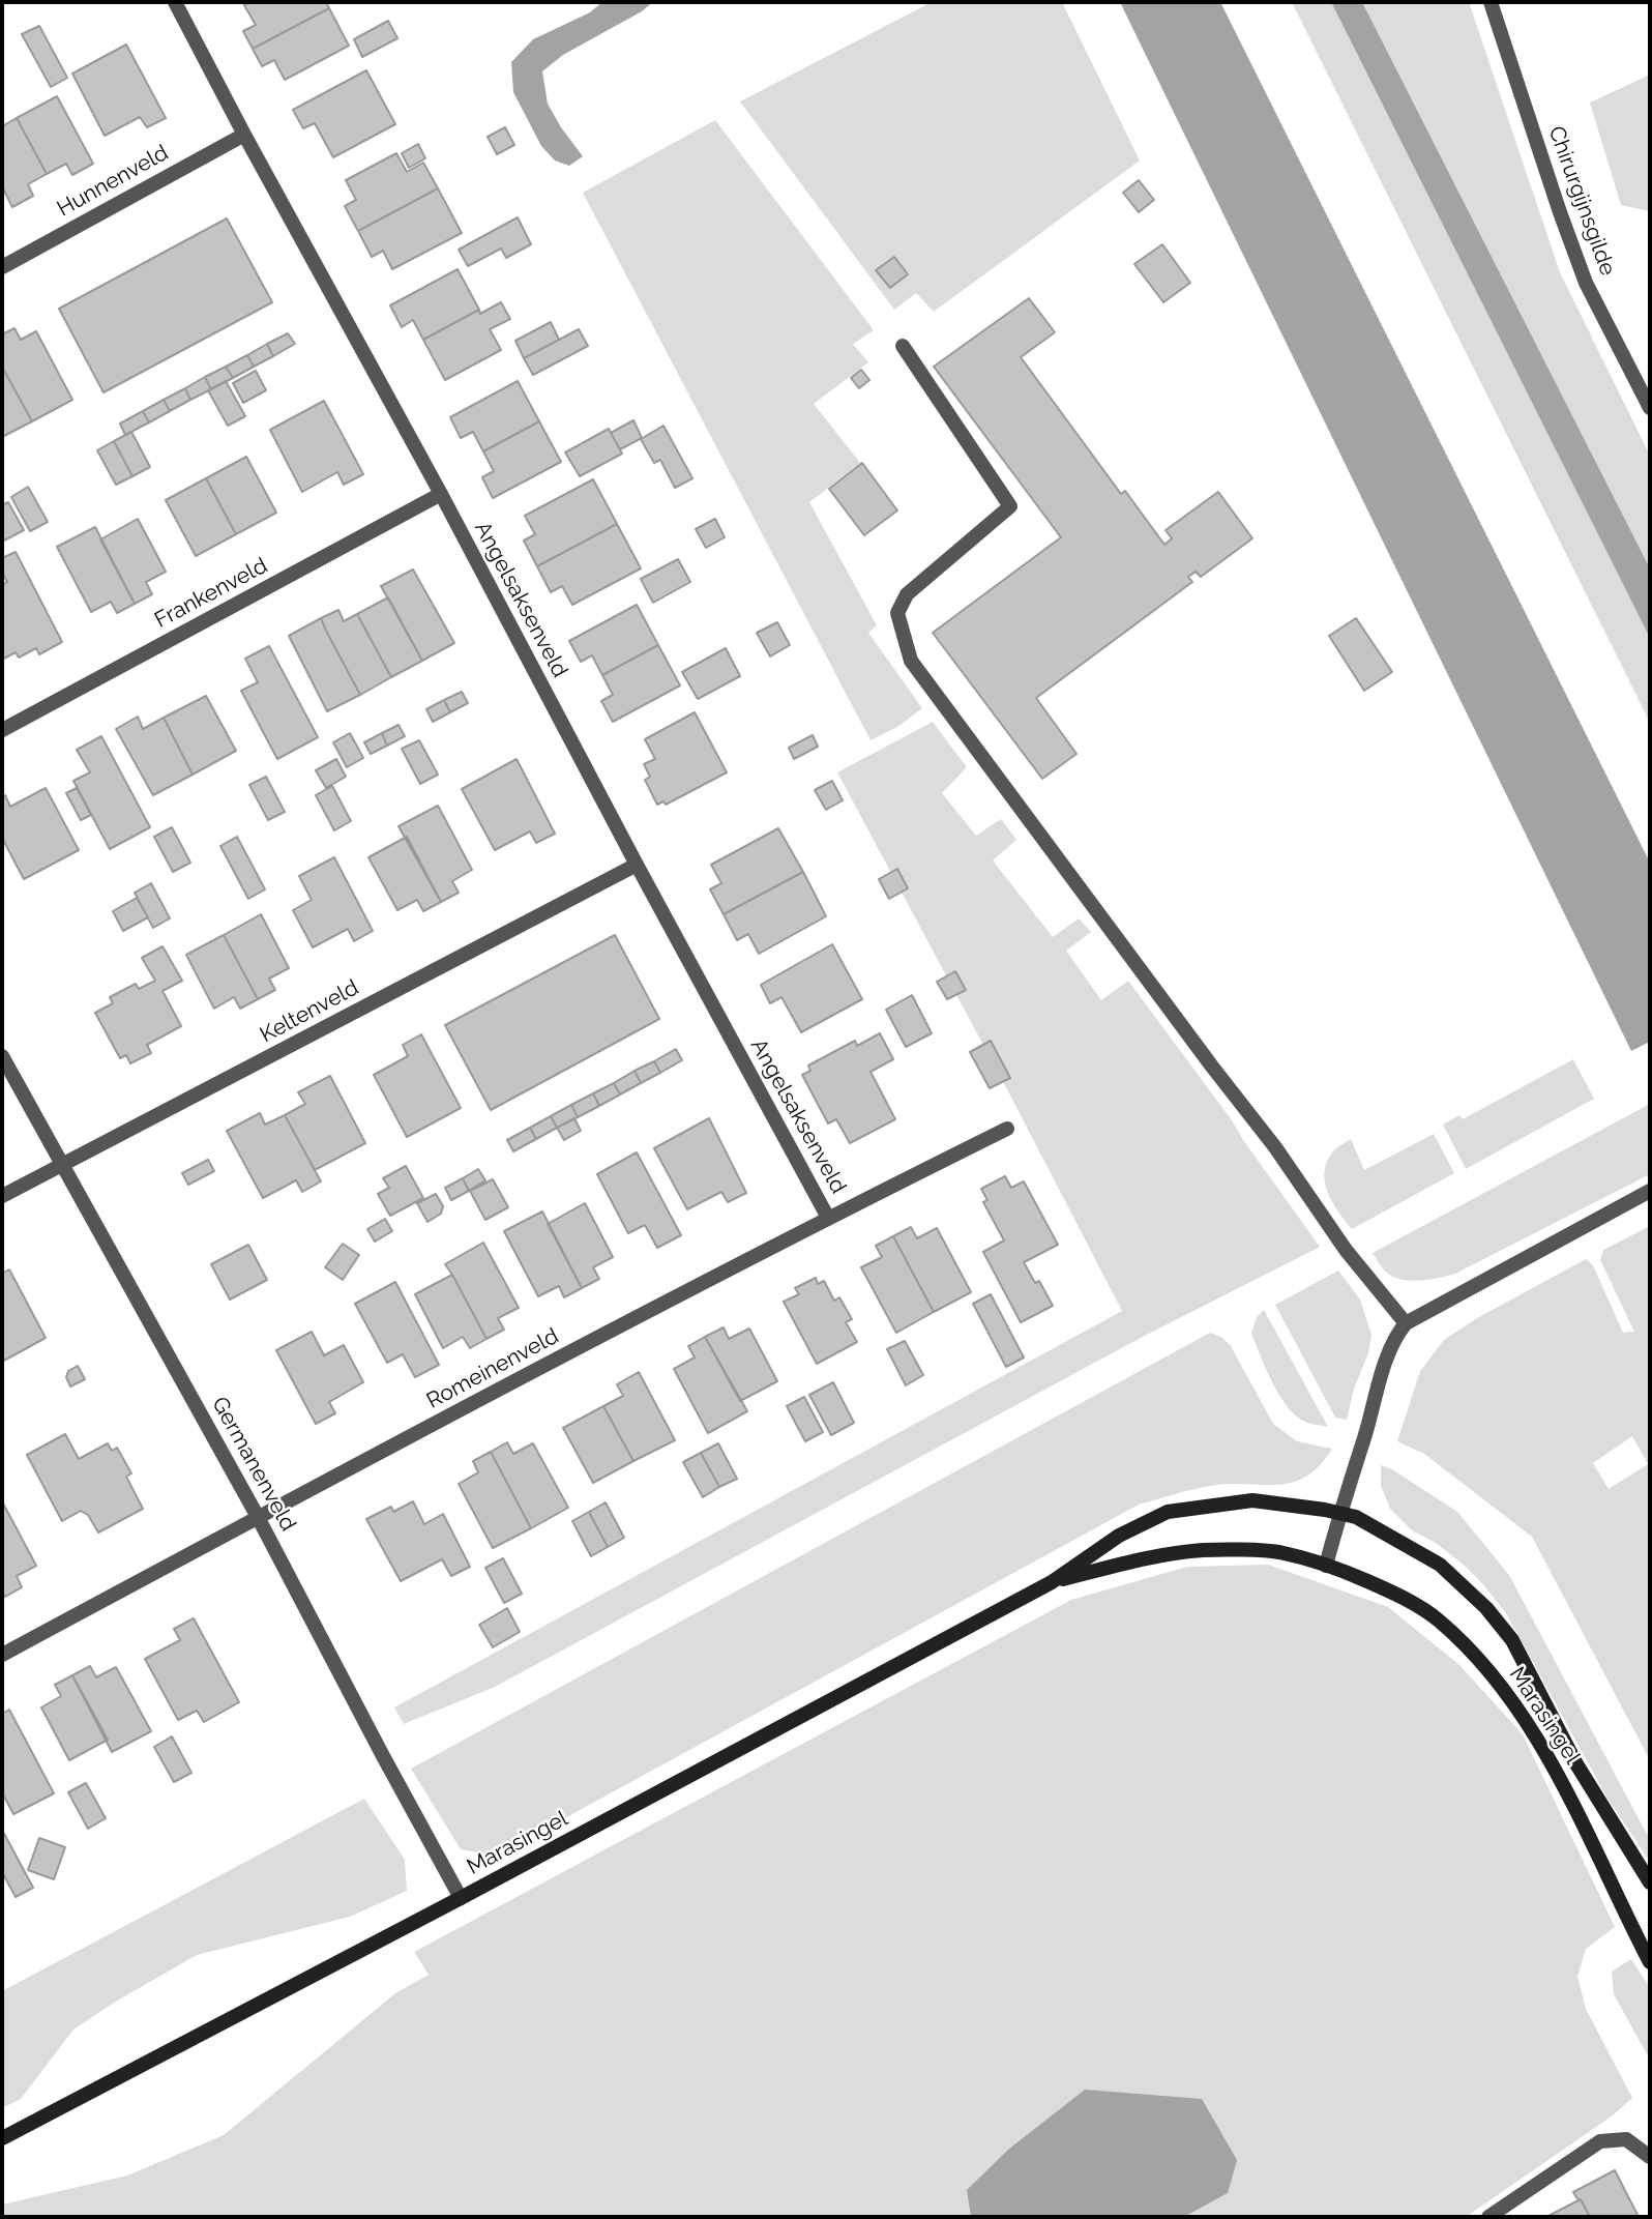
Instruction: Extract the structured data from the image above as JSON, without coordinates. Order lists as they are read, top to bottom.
{
  "streets": {
    "street": [
      "Hunnenveld",
      "Chirurgijnsgilde",
      "Frankenveld",
      "Angelsaksenveld",
      "Keltenveld",
      "Romeinenveld",
      "Germanenveld",
      "Marasingel"
    ]
  },
  "crossings": [
    ["Hunnenveld", "Angelsaksenveld"],
    ["Frankenveld", "Angelsaksenveld"],
    ["Angelsaksenveld", "Keltenveld"],
    ["Angelsaksenveld", "Romeinenveld"],
    ["Keltenveld", "Germanenveld"],
    ["Romeinenveld", "Germanenveld"],
    ["Germanenveld", "Marasingel"]
  ]
}
